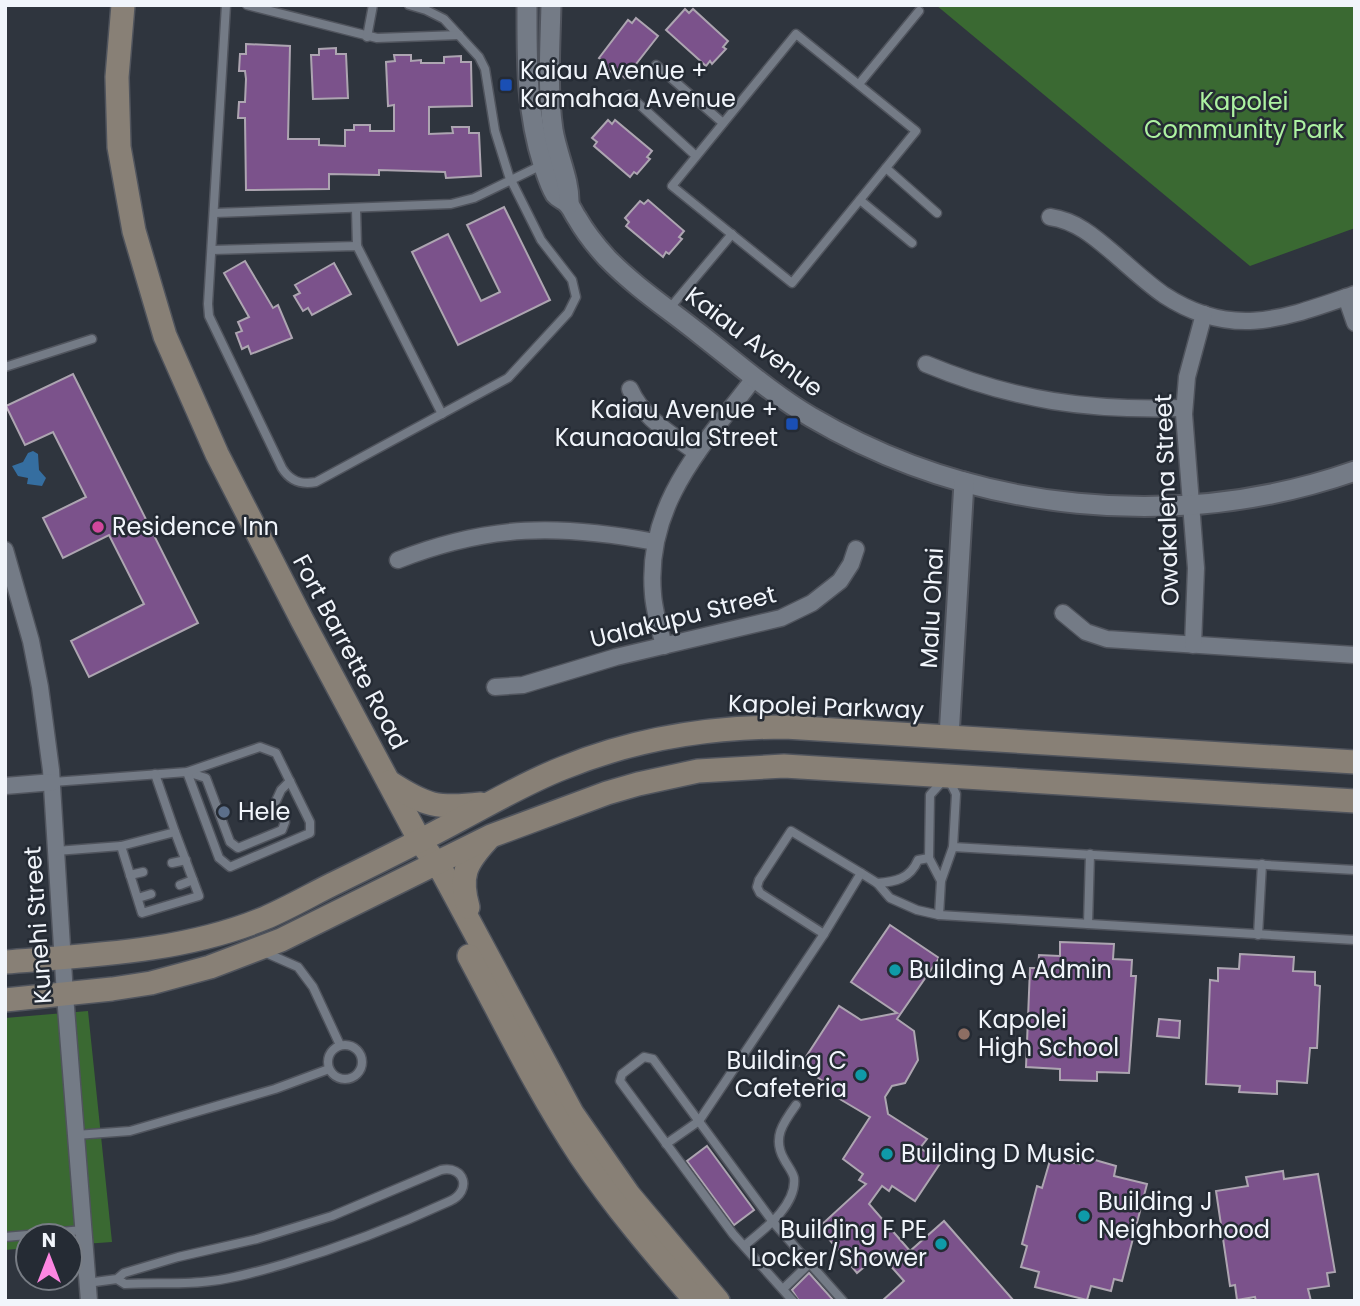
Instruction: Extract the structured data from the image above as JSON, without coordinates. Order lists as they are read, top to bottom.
{
  "streets": {
    "main road": ["Fort Barrette Road", "Kapolei Parkway"],
    "street": [
      "Kaiau Avenue",
      "Owakalena Street",
      "Malu Ohai",
      "Ualakupu Street",
      "Kunehi Street"
    ]
  },
  "crossings": [
    ["Kaiau Avenue", "Owakalena Street"],
    ["Kaiau Avenue", "Malu Ohai"],
    ["Malu Ohai", "Kapolei Parkway"],
    ["Fort Barrette Road", "Kapolei Parkway"],
    ["Kapolei Parkway", "Kunehi Street"]
  ],
  "parks": ["Kapolei Community Park"],
  "places": {
    "transit": ["Kaiau Avenue + Kamahaa Avenue", "Kaiau Avenue + Kaunaoaula Street"],
    "other": [
      "Residence Inn",
      "Hele",
      "Building A Admin",
      "Kapolei High School",
      "Building C Cafeteria",
      "Building D Music",
      "Building J Neighborhood",
      "Building F PE Locker/Shower"
    ]
  },
  "north": "top"
}
